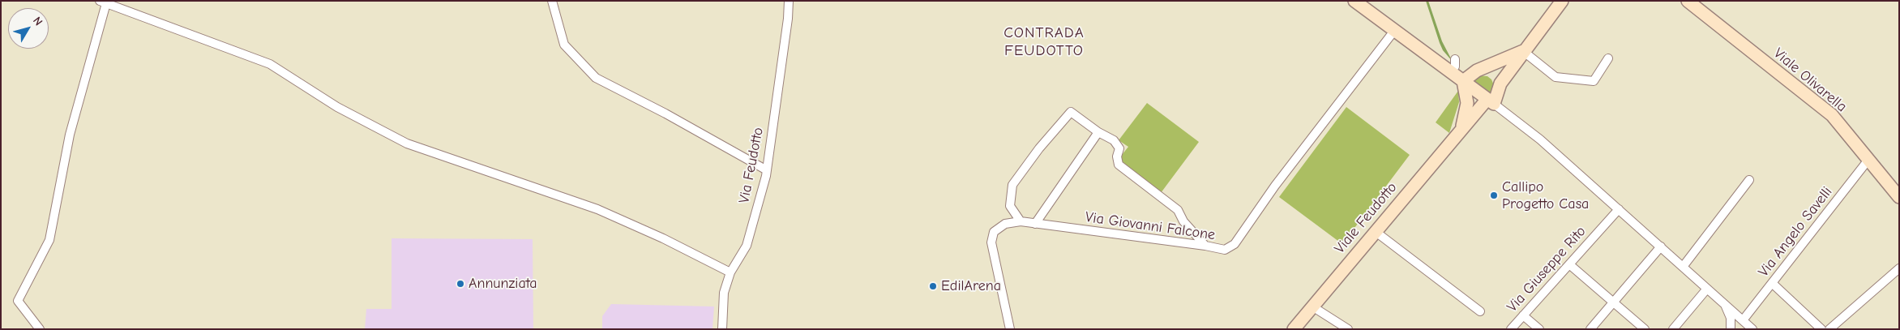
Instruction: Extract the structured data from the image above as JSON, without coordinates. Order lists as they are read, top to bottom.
{
  "streets": {
    "street": [
      "Viale Olivarella",
      "Via Feudotto",
      "Viale Feudotto",
      "Via Giovanni Falcone",
      "Via Angelo Savelli",
      "Via Giuseppe Rito"
    ]
  },
  "crossings": [
    ["Viale Olivarella", "Via Angelo Savelli"]
  ],
  "districts": ["CONTRADA FEUDOTTO"],
  "places": ["Callipo Progetto Casa", "Annunziata", "EdilArena"],
  "north": "top right"
}
